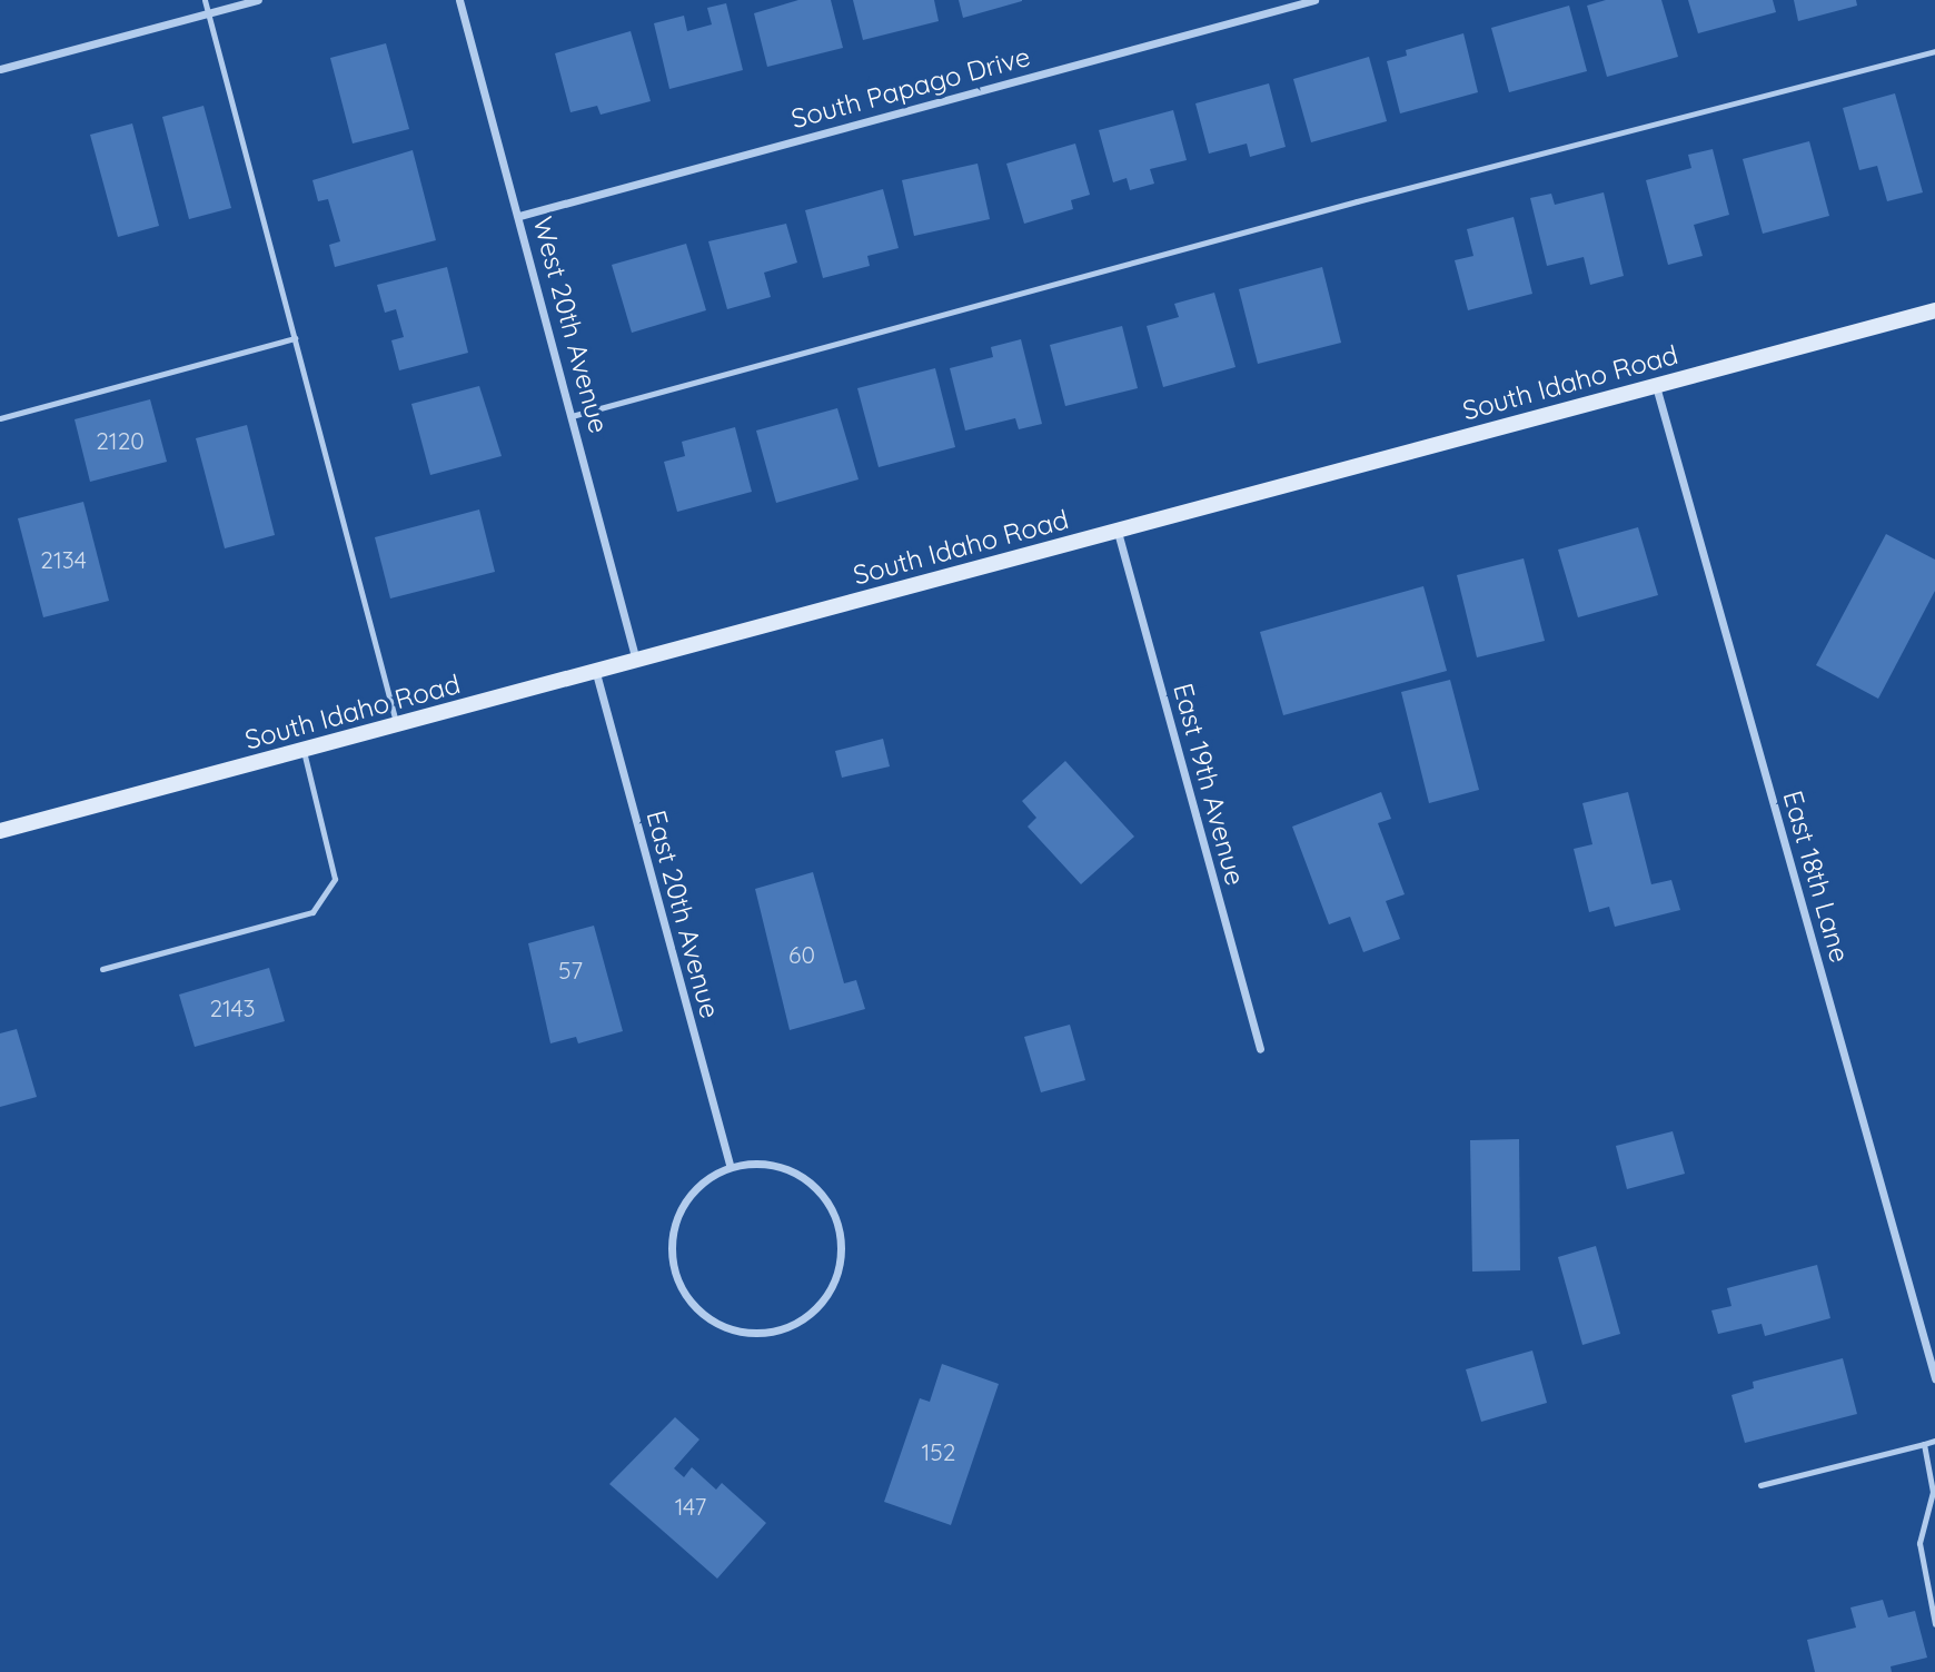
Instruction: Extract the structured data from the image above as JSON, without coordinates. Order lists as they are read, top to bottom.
{
  "streets": {
    "main road": ["South Idaho Road"],
    "street": [
      "South Papago Drive",
      "West 20th Avenue",
      "East 19th Avenue",
      "East 18th Lane",
      "East 20th Avenue"
    ]
  },
  "crossings": [
    ["South Papago Drive", "West 20th Avenue"],
    ["West 20th Avenue", "South Idaho Road"],
    ["South Idaho Road", "East 19th Avenue"],
    ["South Idaho Road", "East 18th Lane"],
    ["South Idaho Road", "East 20th Avenue"]
  ],
  "house_numbers": [
    "2120",
    "2134",
    "60",
    "57",
    "2143",
    "152",
    "147"
  ]
}
